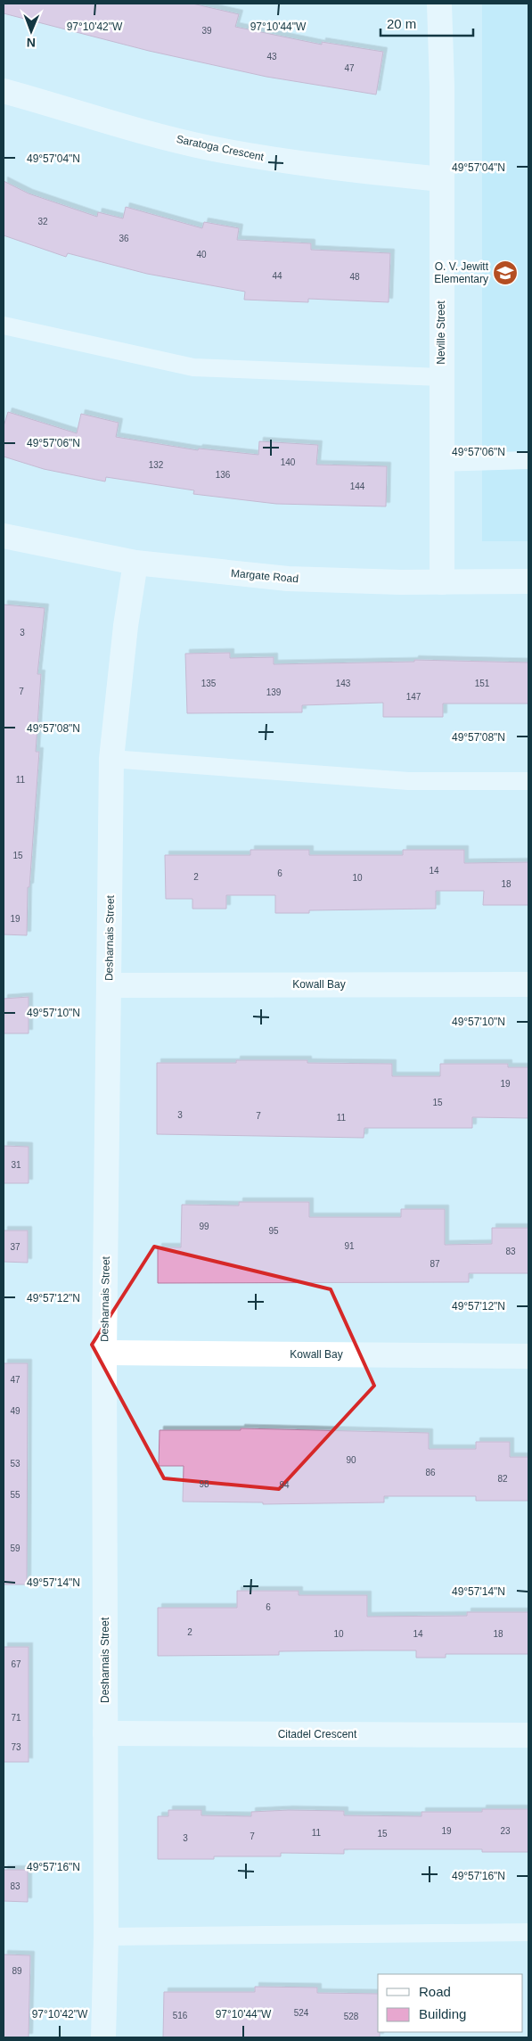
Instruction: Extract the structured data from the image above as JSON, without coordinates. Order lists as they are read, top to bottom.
{
  "streets": {
    "street": [
      "Saratoga Crescent",
      "Neville Street",
      "Margate Road",
      "Desharnais Street",
      "Kowall Bay",
      "Citadel Crescent"
    ]
  },
  "crossings": [
    ["Saratoga Crescent", "Neville Street"],
    ["Neville Street", "Margate Road"],
    ["Margate Road", "Desharnais Street"],
    ["Desharnais Street", "Kowall Bay"],
    ["Desharnais Street", "Citadel Crescent"]
  ],
  "places": {
    "school or university": ["O. V. Jewitt Elementary"]
  },
  "house_numbers": [
    "39",
    "43",
    "47",
    "32",
    "36",
    "40",
    "44",
    "48",
    "140",
    "132",
    "136",
    "144",
    "3",
    "135",
    "143",
    "151",
    "7",
    "139",
    "147",
    "11",
    "15",
    "14",
    "6",
    "2",
    "10",
    "18",
    "19",
    "19",
    "15",
    "3",
    "7",
    "11",
    "31",
    "99",
    "95",
    "91",
    "37",
    "83",
    "87",
    "47",
    "49",
    "90",
    "53",
    "86",
    "82",
    "98",
    "94",
    "55",
    "59",
    "6",
    "2",
    "10",
    "14",
    "18",
    "67",
    "71",
    "73",
    "19",
    "23",
    "11",
    "15",
    "7",
    "3",
    "83",
    "89",
    "524",
    "516",
    "528"
  ],
  "legend": ["Road", "Building"],
  "scale_bar": "20 m",
  "north": "bottom",
  "coordinates": [
    "97°10'42\"W",
    "97°10'44\"W",
    "49°57'04\"N",
    "49°57'06\"N",
    "49°57'08\"N",
    "49°57'10\"N",
    "49°57'12\"N",
    "49°57'14\"N",
    "49°57'16\"N"
  ]
}
